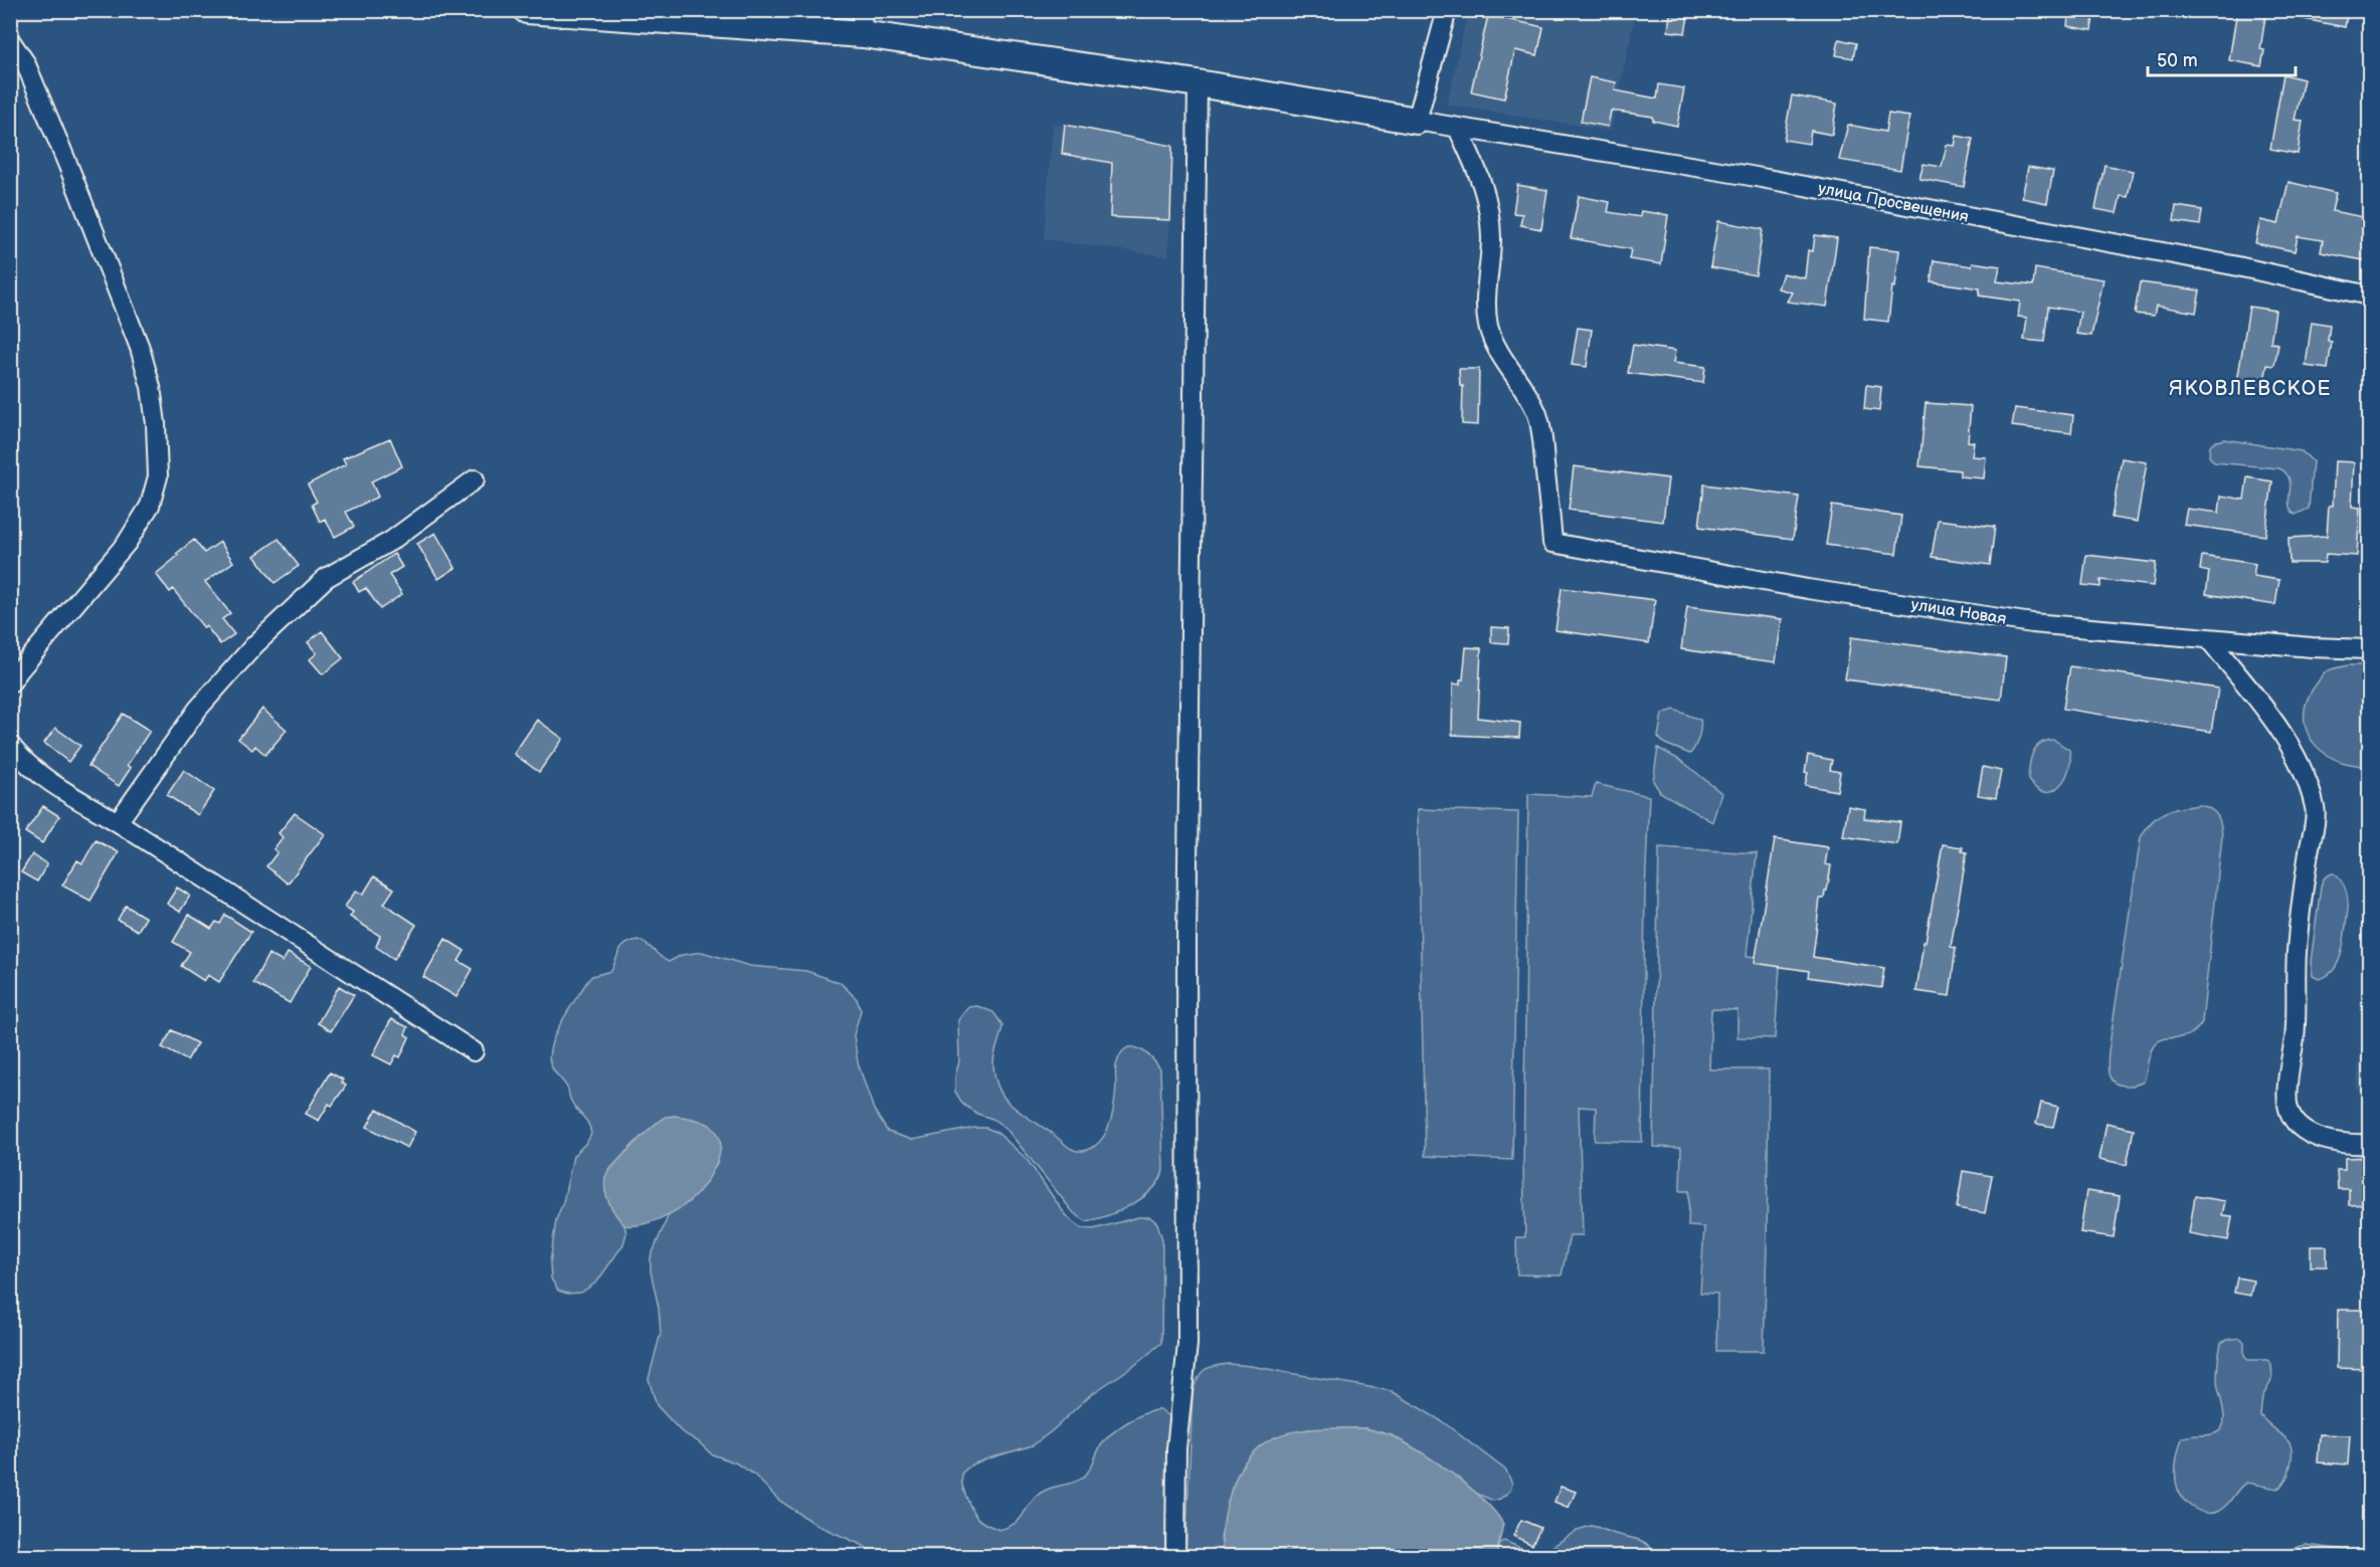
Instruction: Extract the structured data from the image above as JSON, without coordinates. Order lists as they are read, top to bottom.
{
  "streets": {
    "street": ["улица Просвещения", "улица Новая"]
  },
  "crossings": [
    ["улица Просвещения", "улица Новая"]
  ],
  "districts": ["ЯКОВЛЕВСКОЕ"],
  "scale_bar": "50 m"
}
